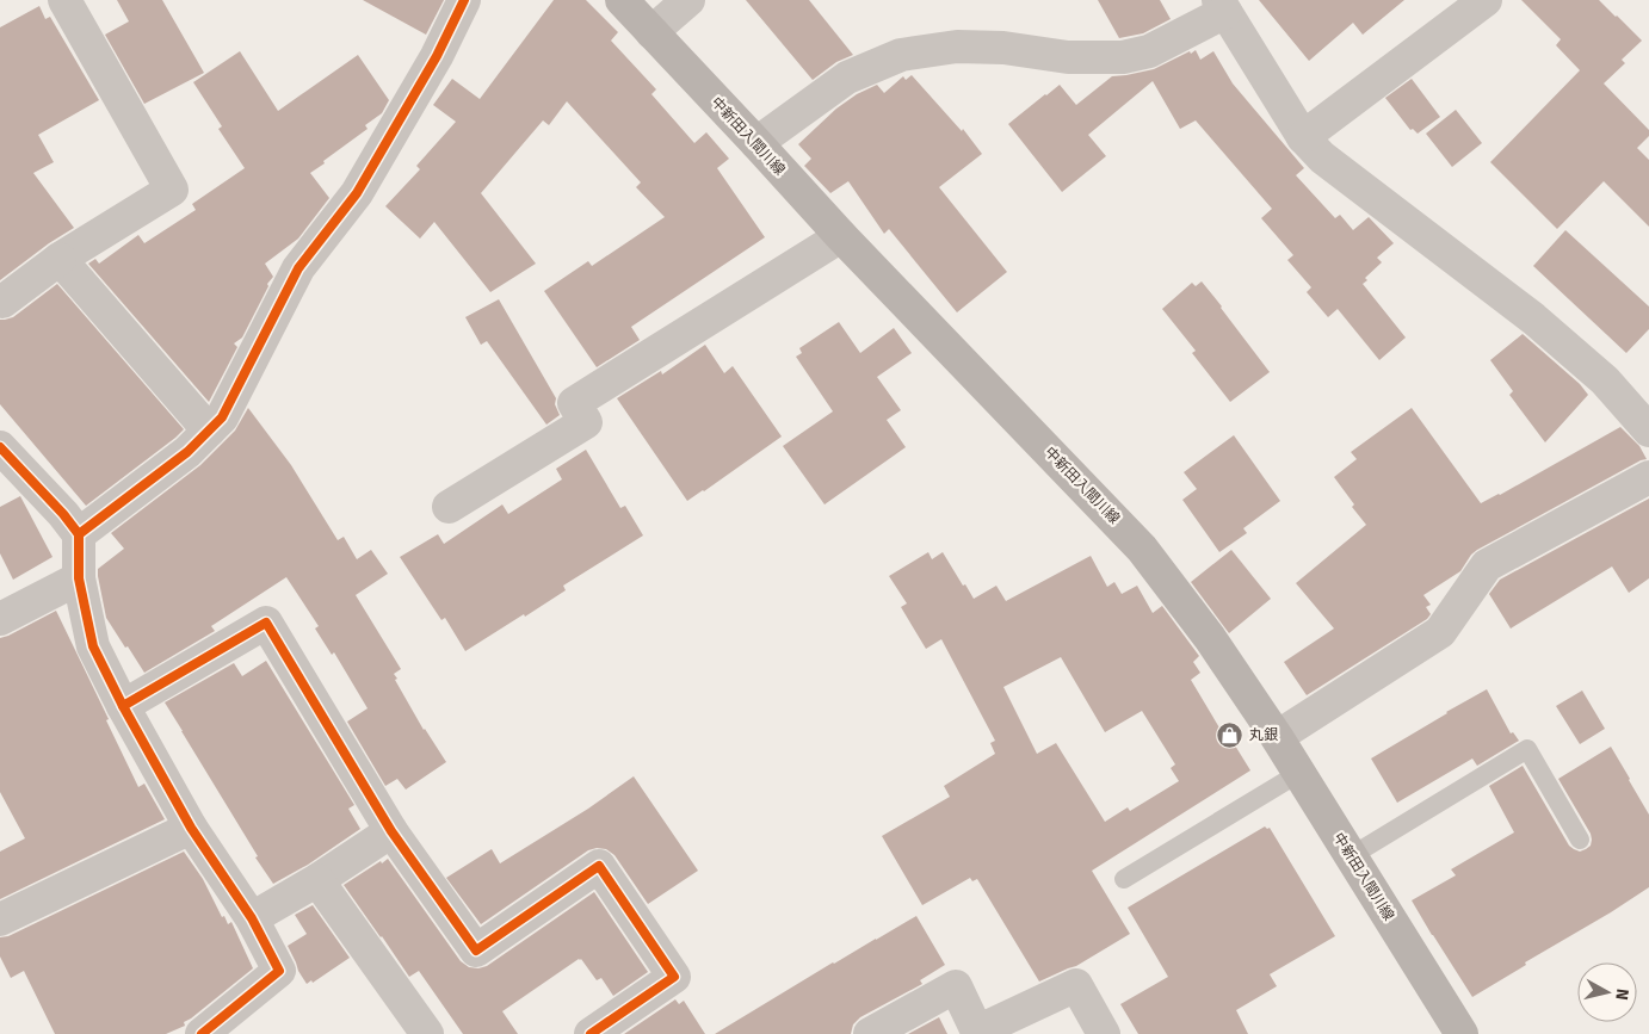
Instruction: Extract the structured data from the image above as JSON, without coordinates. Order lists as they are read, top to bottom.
{
  "streets": {
    "main road": ["中新田入間川線"]
  },
  "places": {
    "shop": ["丸銀"]
  },
  "north": "right"
}
